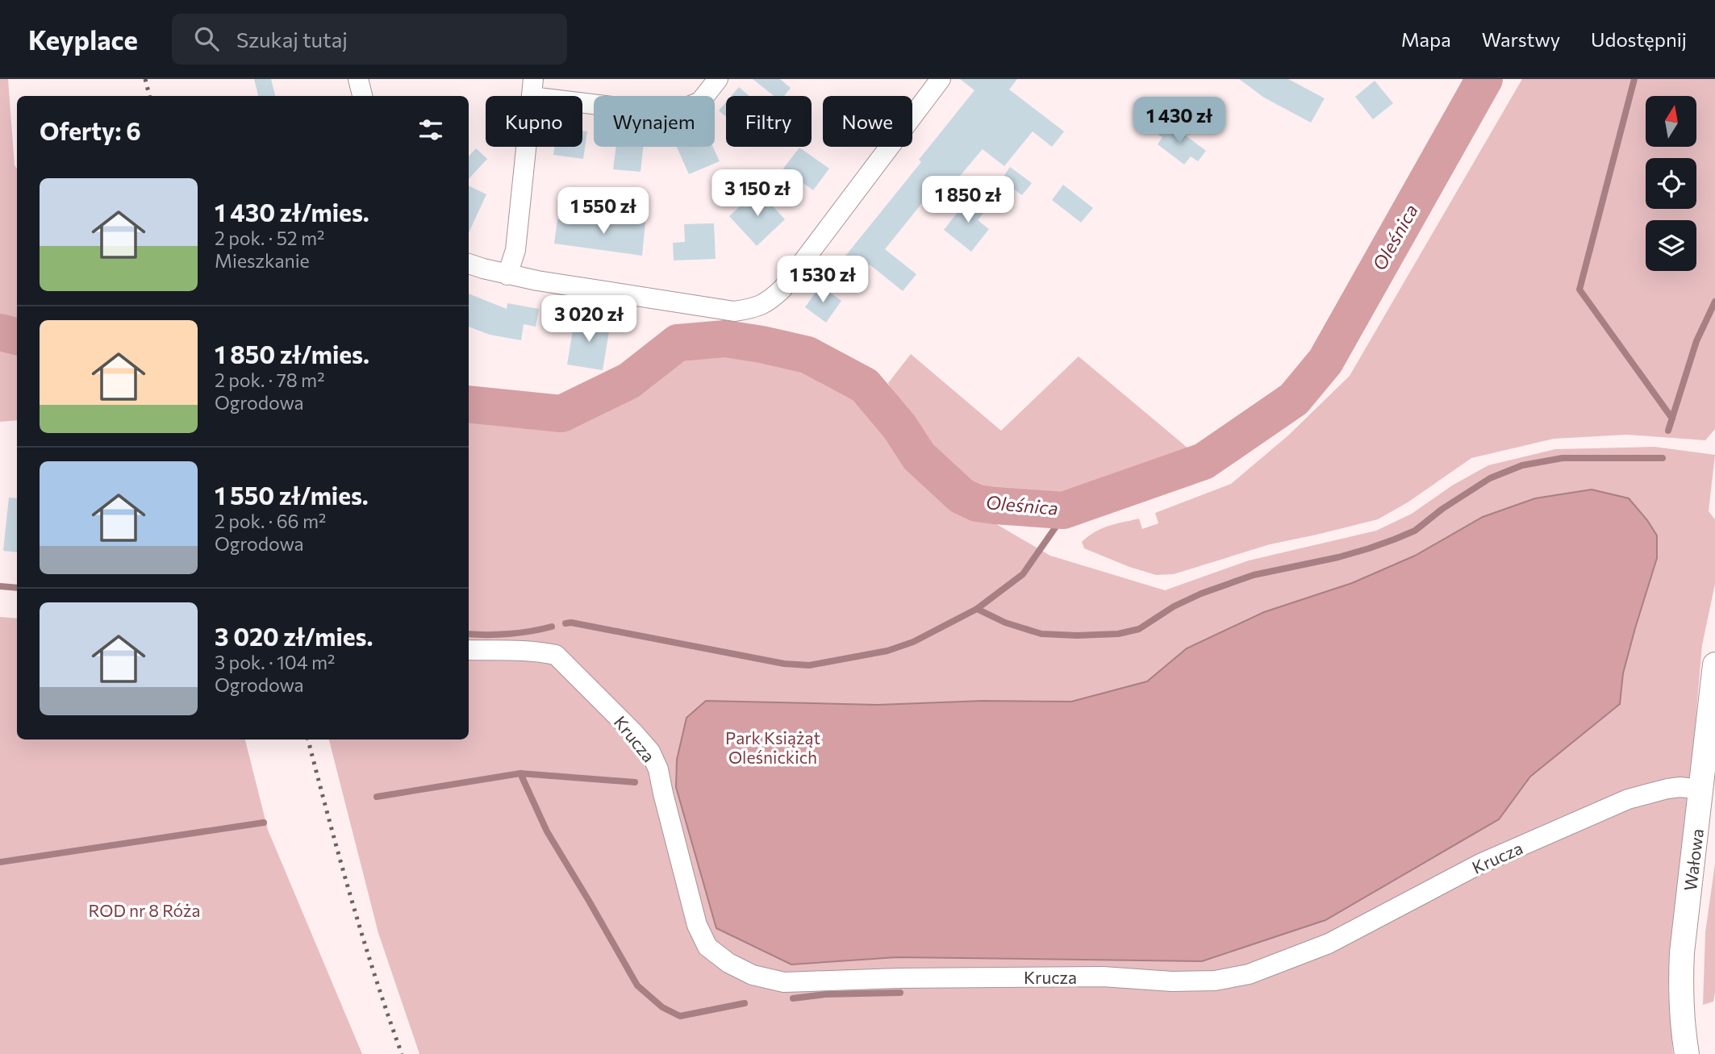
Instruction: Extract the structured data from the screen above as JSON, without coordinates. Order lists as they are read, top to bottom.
{
  "streets": {
    "street": ["Krucza", "Wałowa"]
  },
  "crossings": [
    ["Krucza", "Wałowa"]
  ],
  "water": ["Oleśnica"],
  "parks": ["Park Książąt Oleśnickich", "ROD nr 8 Róża"],
  "north": "top",
  "page": {
    "header": "Keyplace",
    "search": "Szukaj tutaj",
    "nav": ["Mapa", "Warstwy", "Udostępnij"],
    "chip": [
      "Kupno",
      "Wynajem",
      "Filtry",
      "Nowe"
    ],
    "heading": "Oferty: 6",
    "price": [
      "1 430 zł",
      "3 150 zł",
      "1 850 zł",
      "1 550 zł",
      "1 530 zł",
      "3 020 zł"
    ],
    "list": [
      {
        "name": "1 430 zł/mies.",
        "note": "2 pok. · 52 m² · Mieszkanie"
      },
      {
        "name": "1 850 zł/mies.",
        "note": "2 pok. · 78 m² · Ogrodowa"
      },
      {
        "name": "1 550 zł/mies.",
        "note": "2 pok. · 66 m² · Ogrodowa"
      },
      {
        "name": "3 020 zł/mies.",
        "note": "3 pok. · 104 m² · Ogrodowa"
      }
    ]
  }
}
